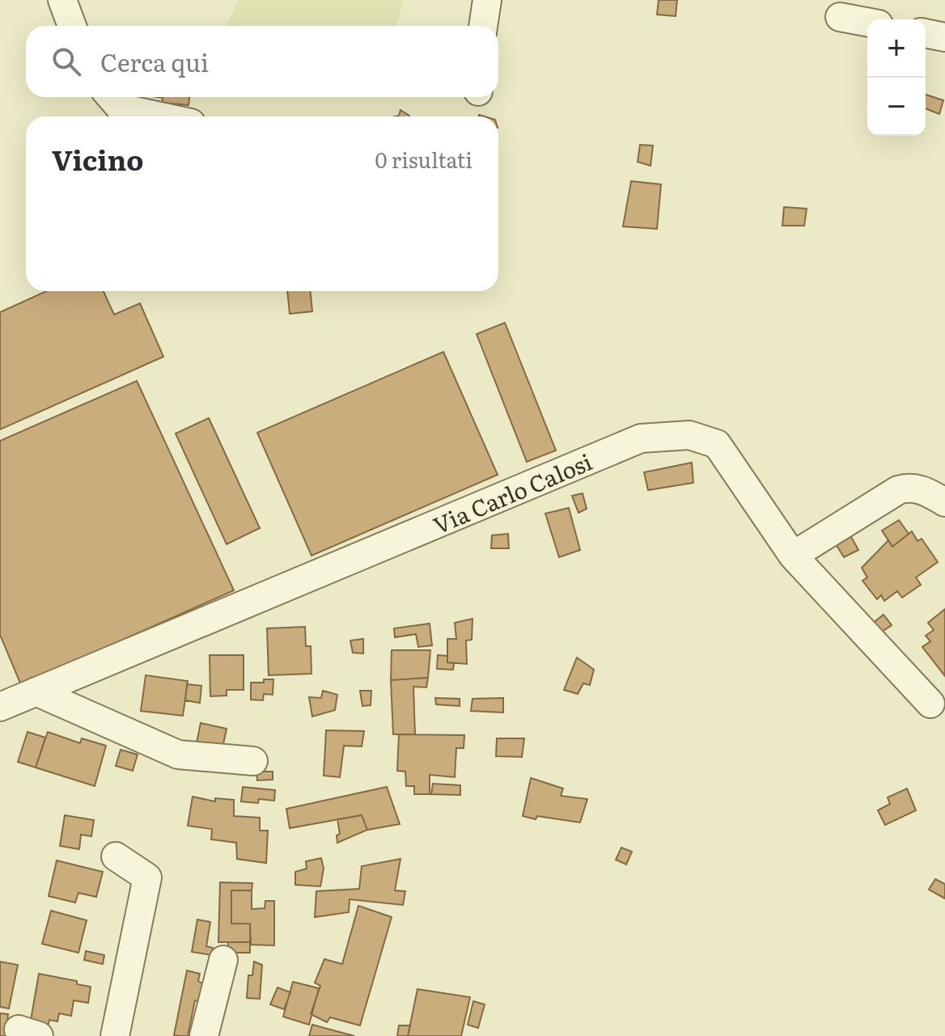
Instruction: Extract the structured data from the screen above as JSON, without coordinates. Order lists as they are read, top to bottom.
{
  "streets": {
    "street": ["Via Carlo Calosi"]
  },
  "page": {
    "map_buttons": ["+", "−"],
    "search": "Cerca qui",
    "heading": ["Vicino", "0 risultati"]
  }
}
